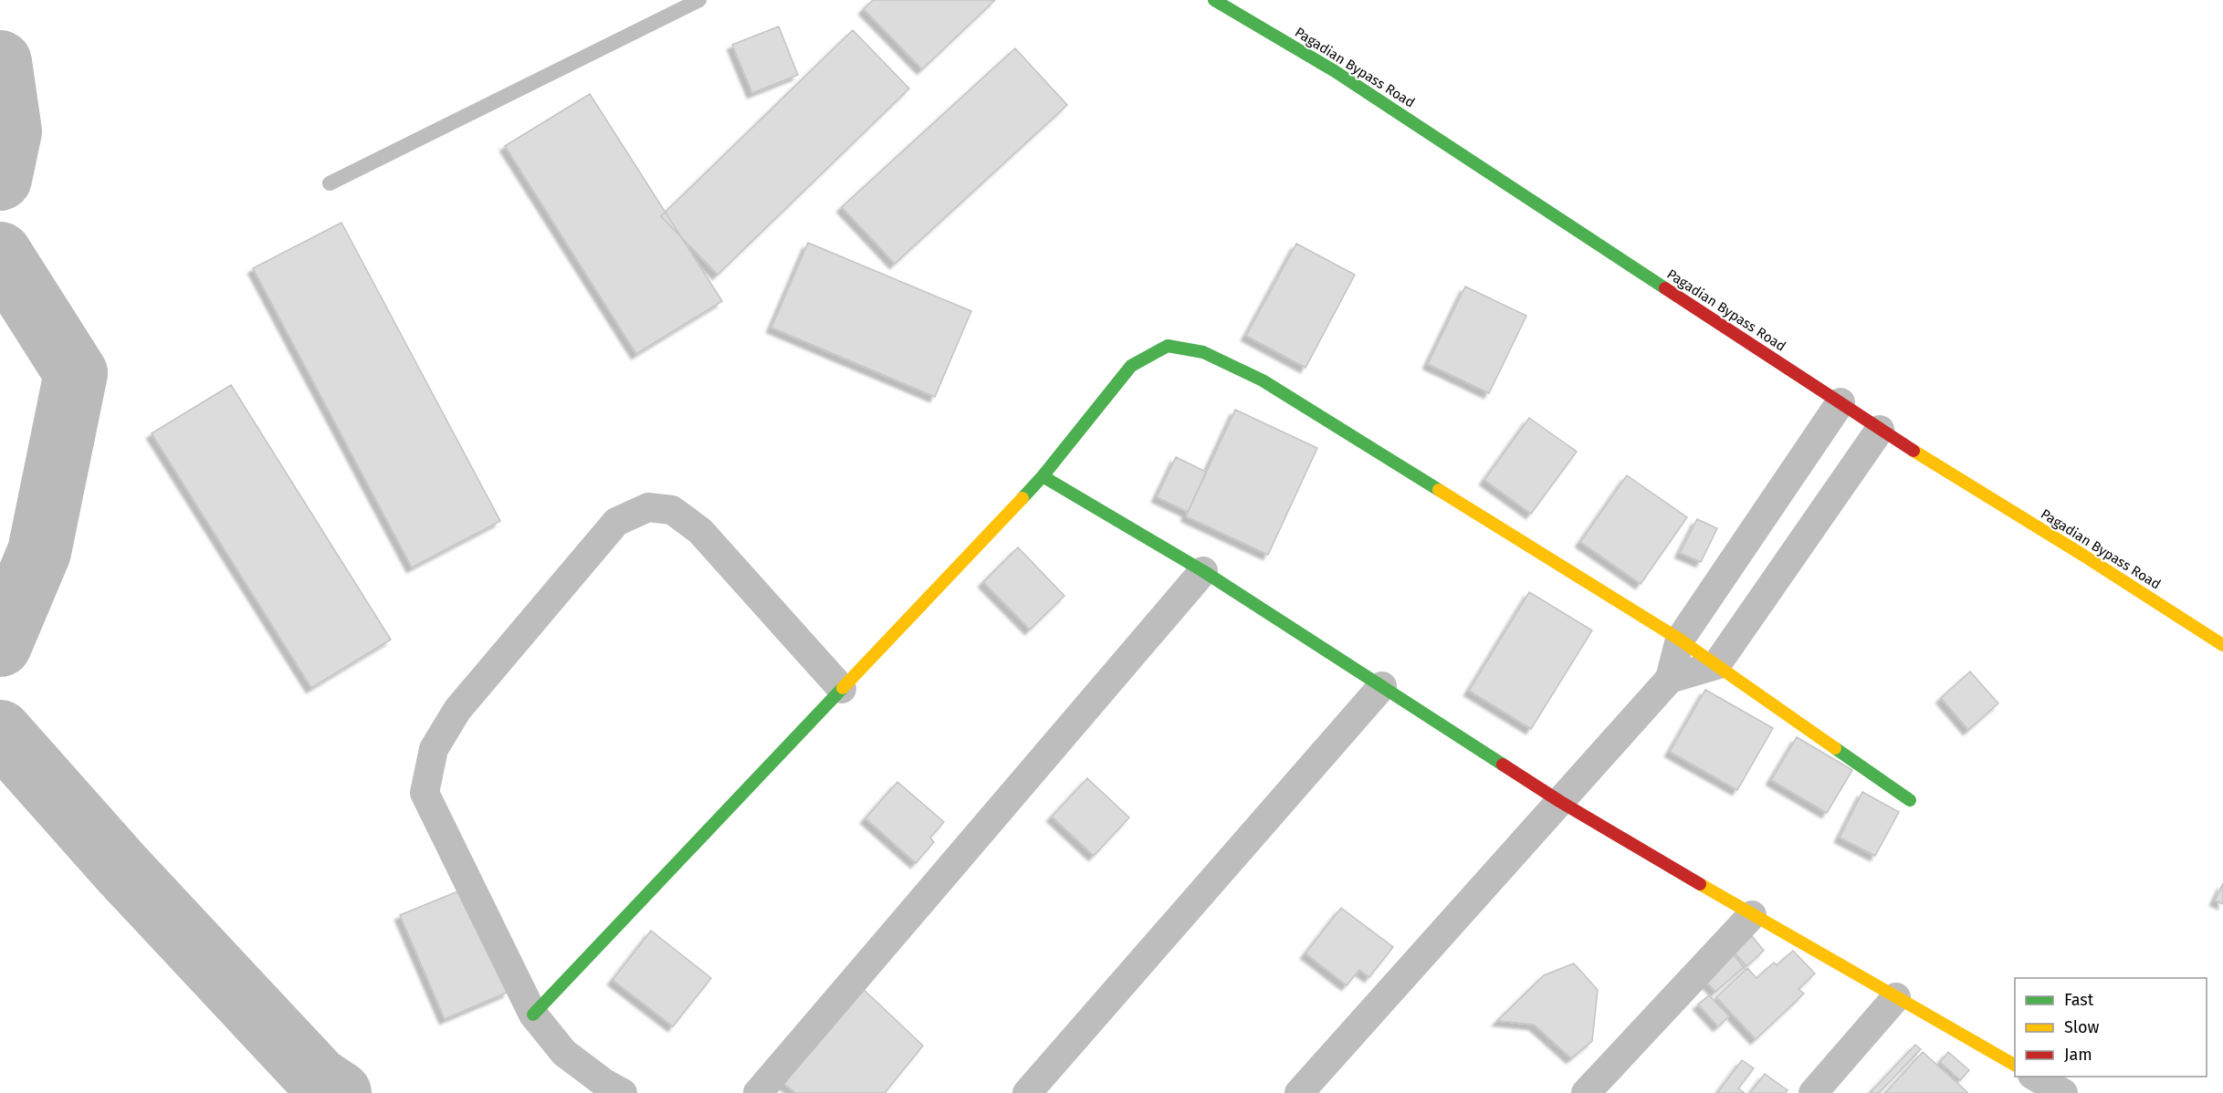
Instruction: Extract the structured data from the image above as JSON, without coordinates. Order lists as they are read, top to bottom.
{
  "streets": {
    "main road": ["Pagadian Bypass Road"]
  },
  "legend": ["Fast", "Slow", "Jam"]
}
